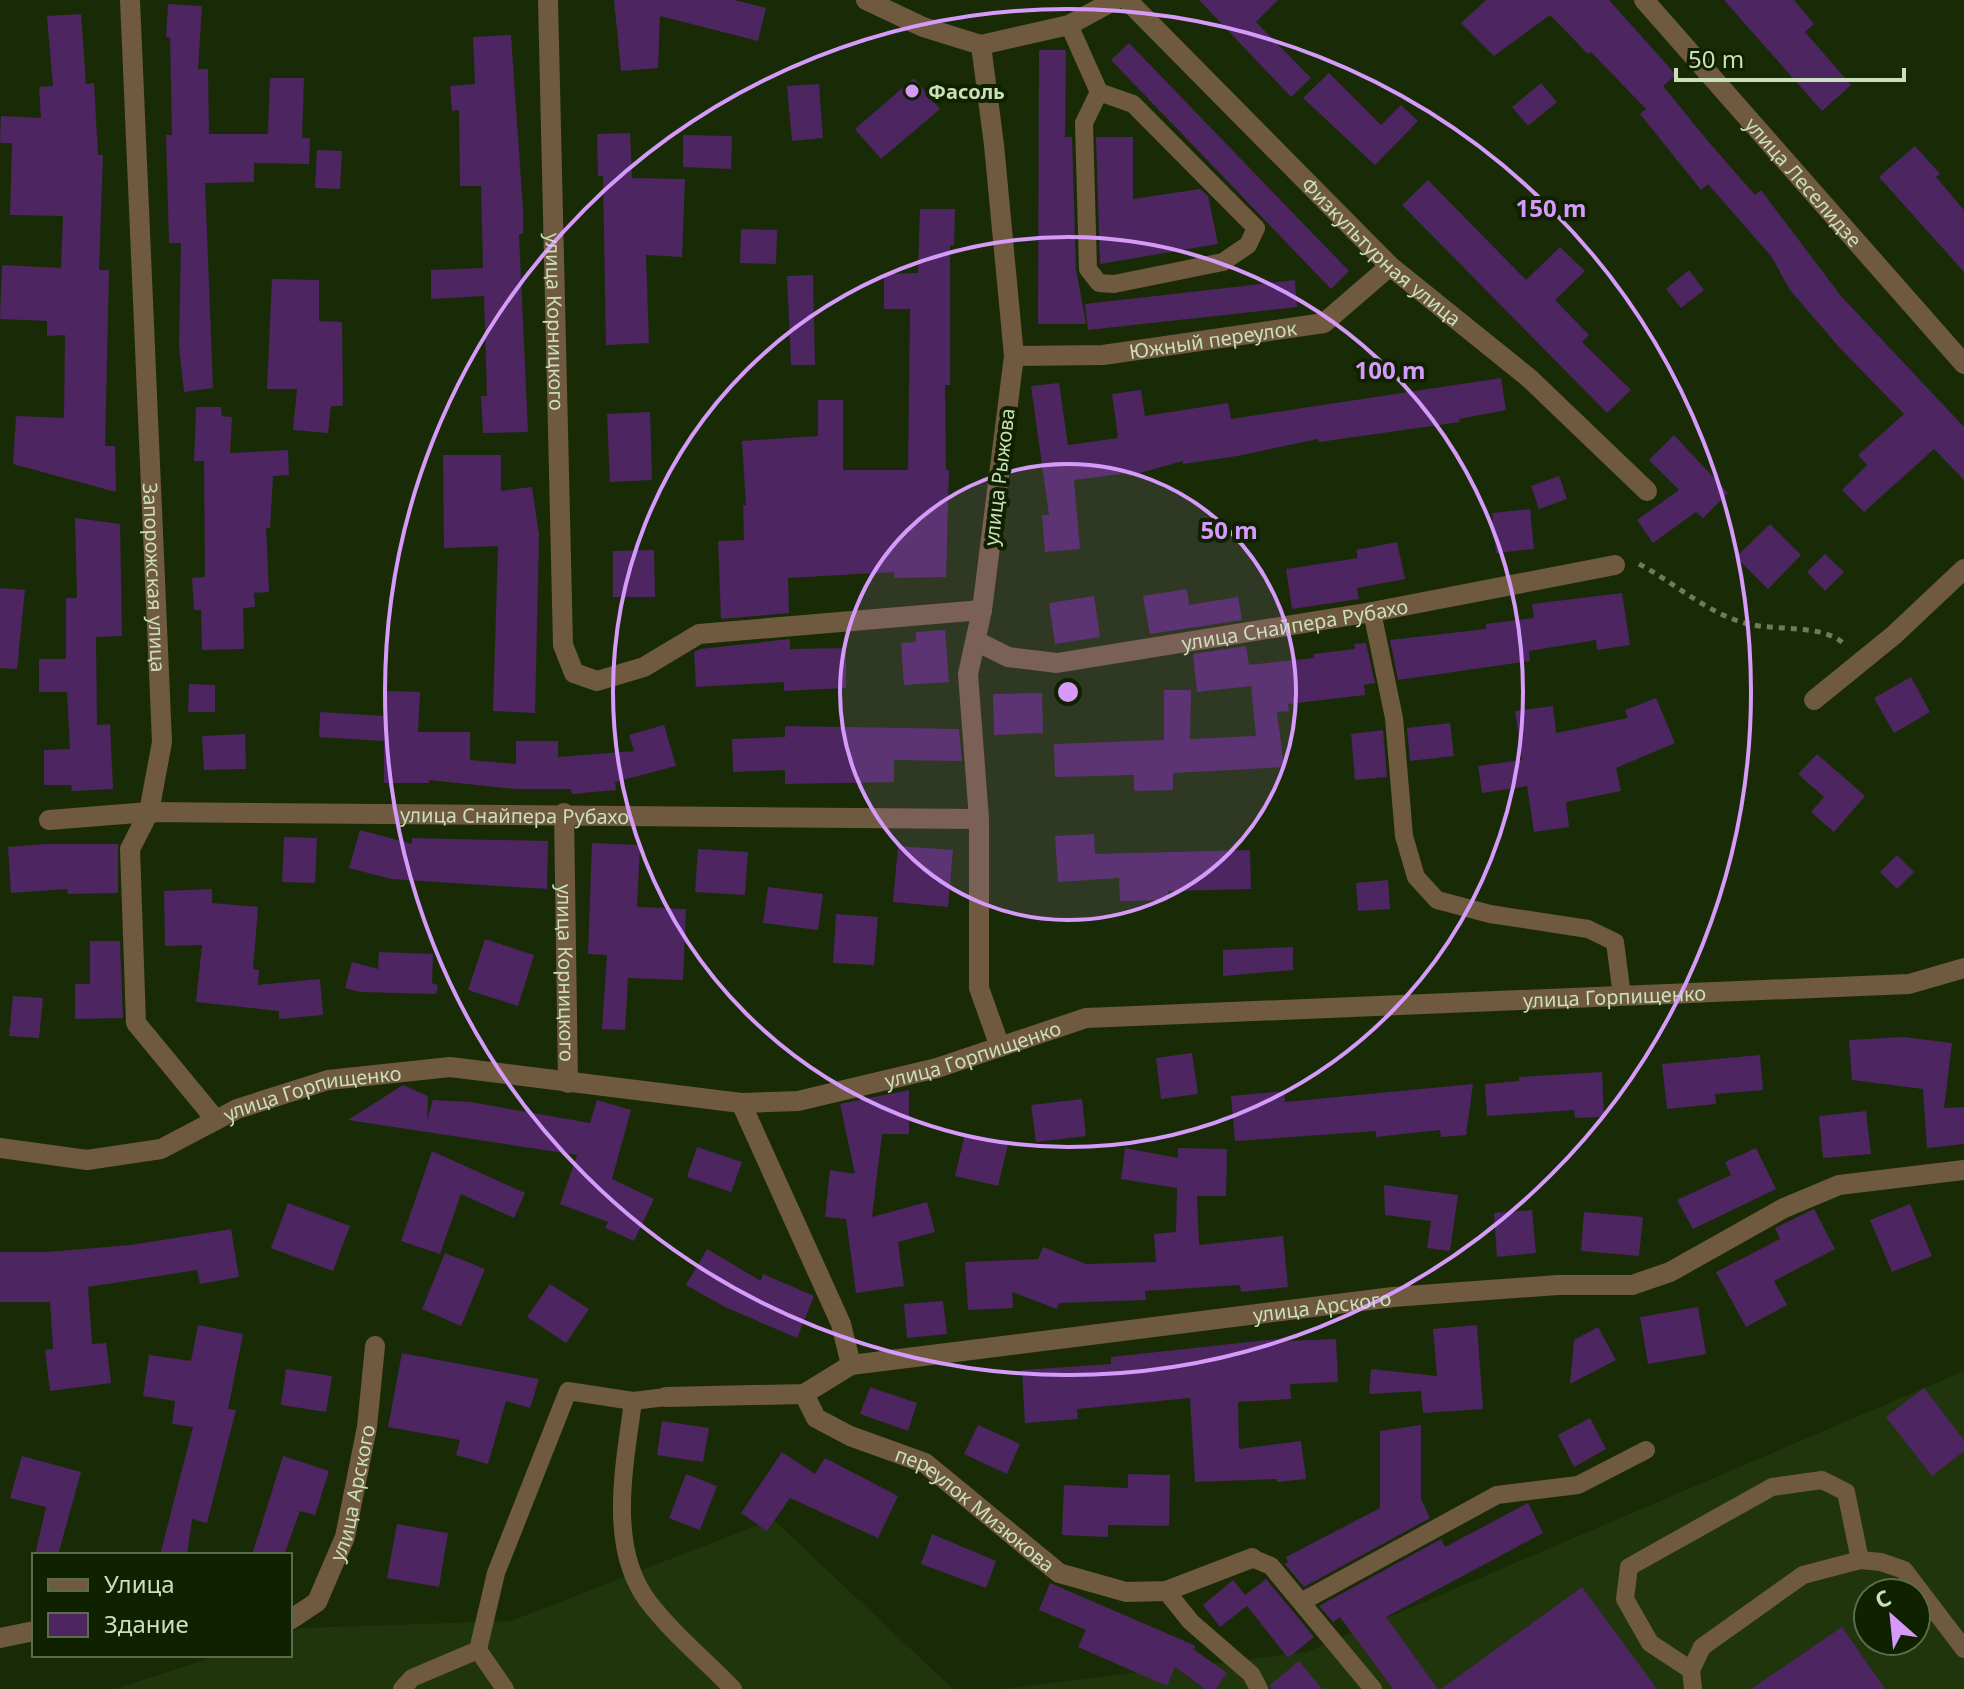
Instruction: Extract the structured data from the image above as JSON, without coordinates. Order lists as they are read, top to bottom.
{
  "streets": {
    "street": [
      "улица Леселидзе",
      "Физкультурная улица",
      "улица Корницкого",
      "Южный переулок",
      "улица Рыжова",
      "Запорожская улица",
      "улица Снайпера Рубахо",
      "улица Горпищенко",
      "улица Арского",
      "переулок Мизюкова"
    ]
  },
  "crossings": [
    ["Физкультурная улица", "Южный переулок"],
    ["улица Корницкого", "улица Рыжова"],
    ["улица Корницкого", "улица Снайпера Рубахо"],
    ["улица Корницкого", "улица Горпищенко"],
    ["Южный переулок", "улица Рыжова"],
    ["улица Рыжова", "улица Снайпера Рубахо"],
    ["улица Рыжова", "улица Горпищенко"],
    ["Запорожская улица", "улица Снайпера Рубахо"],
    ["Запорожская улица", "улица Горпищенко"],
    ["улица Арского", "переулок Мизюкова"]
  ],
  "places": ["Фасоль"],
  "legend": ["Улица", "Здание"],
  "scale_bar": "50 m",
  "north": "top left",
  "rings": ["150 m", "100 m", "50 m"]
}
